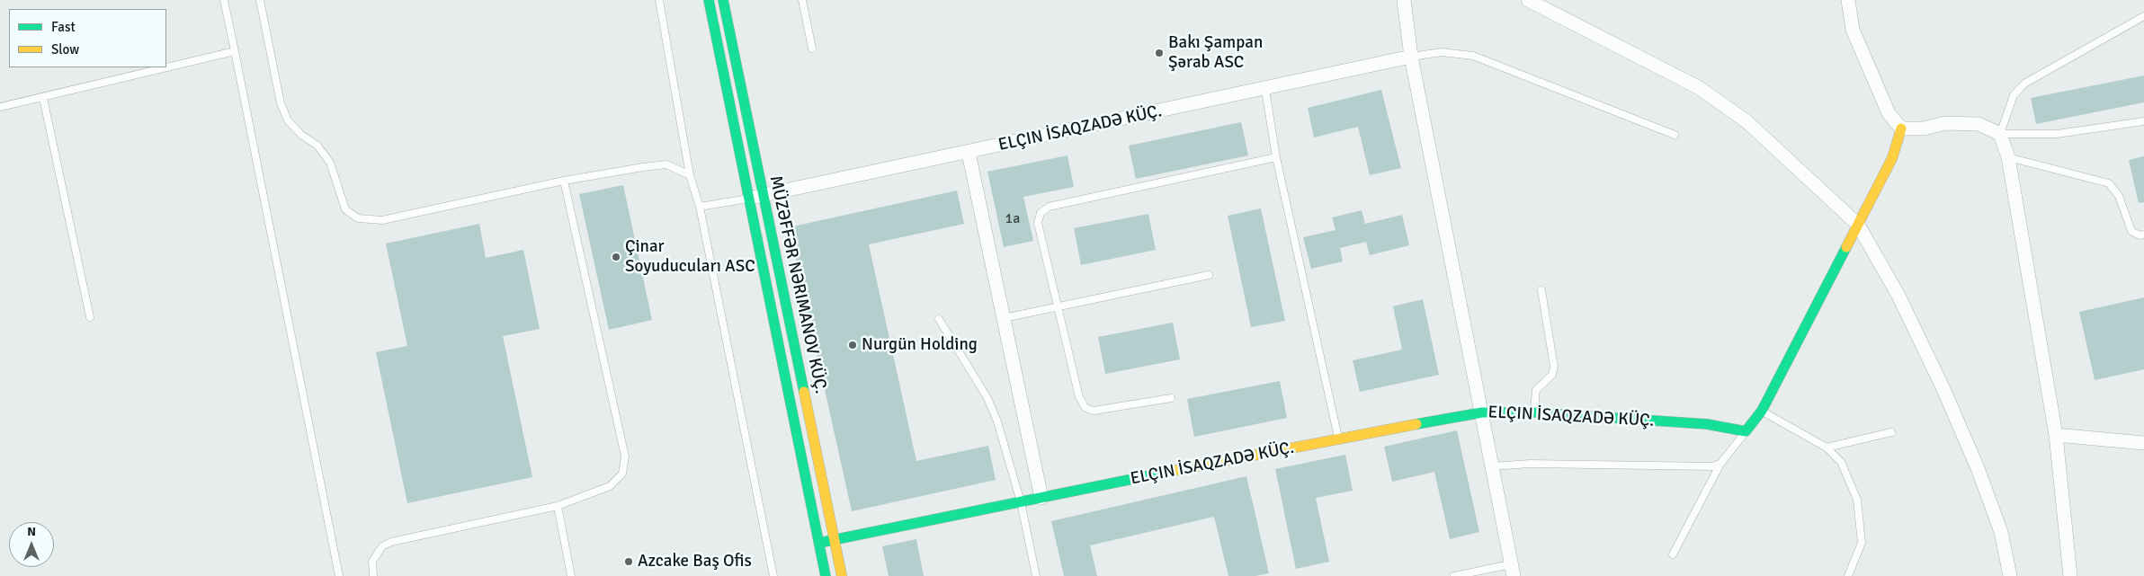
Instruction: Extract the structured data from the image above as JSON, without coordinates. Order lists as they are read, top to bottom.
{
  "streets": {
    "street": ["ELÇIN İSAQZADƏ KÜÇ.", "MÜZƏFFƏR NƏRIMANOV KÜÇ."]
  },
  "crossings": [
    ["ELÇIN İSAQZADƏ KÜÇ.", "MÜZƏFFƏR NƏRIMANOV KÜÇ."]
  ],
  "places": [
    "Bakı Şampan Şərab ASC",
    "Çinar Soyuducuları ASC",
    "Nurgün Holding",
    "Azcake Baş Ofis"
  ],
  "house_numbers": ["1a"],
  "legend": ["Fast", "Slow"],
  "north": "top"
}
